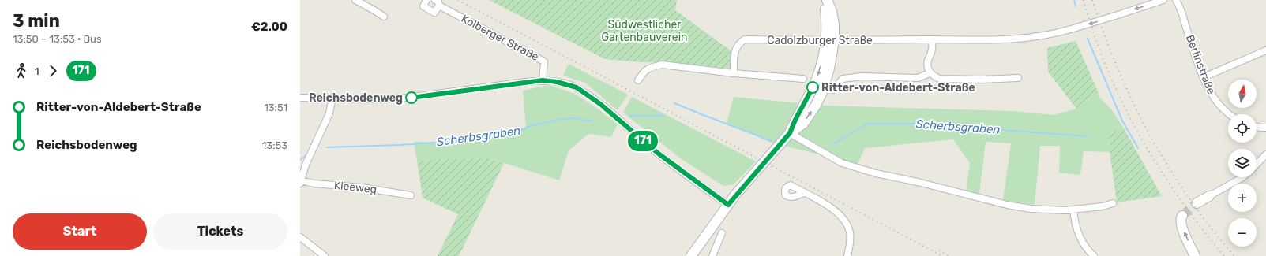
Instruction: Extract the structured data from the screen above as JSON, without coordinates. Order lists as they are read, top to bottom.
{
  "streets": {
    "street": [
      "Kolberger Straße",
      "Cadolzburger Straße",
      "Berlinstraße",
      "Kleeweg"
    ]
  },
  "water": ["Scherbsgraben"],
  "parks": ["Südwestlicher Gartenbauverein"],
  "places": ["Ritter-von-Aldebert-Straße", "Reichsbodenweg"],
  "lines": ["bus line 171"],
  "north": "top",
  "page": {
    "heading": ["3 min", "13:50 – 13:53 · Bus", "€2.00"],
    "on_map": "171",
    "legs": ["1", "171"],
    "map_buttons": ["+", "−"],
    "list": [
      {
        "name": "Ritter-von-Aldebert-Straße",
        "value": "13:51"
      },
      {
        "name": "Reichsbodenweg",
        "value": "13:53"
      }
    ],
    "buttons": ["Start", "Tickets"]
  }
}
